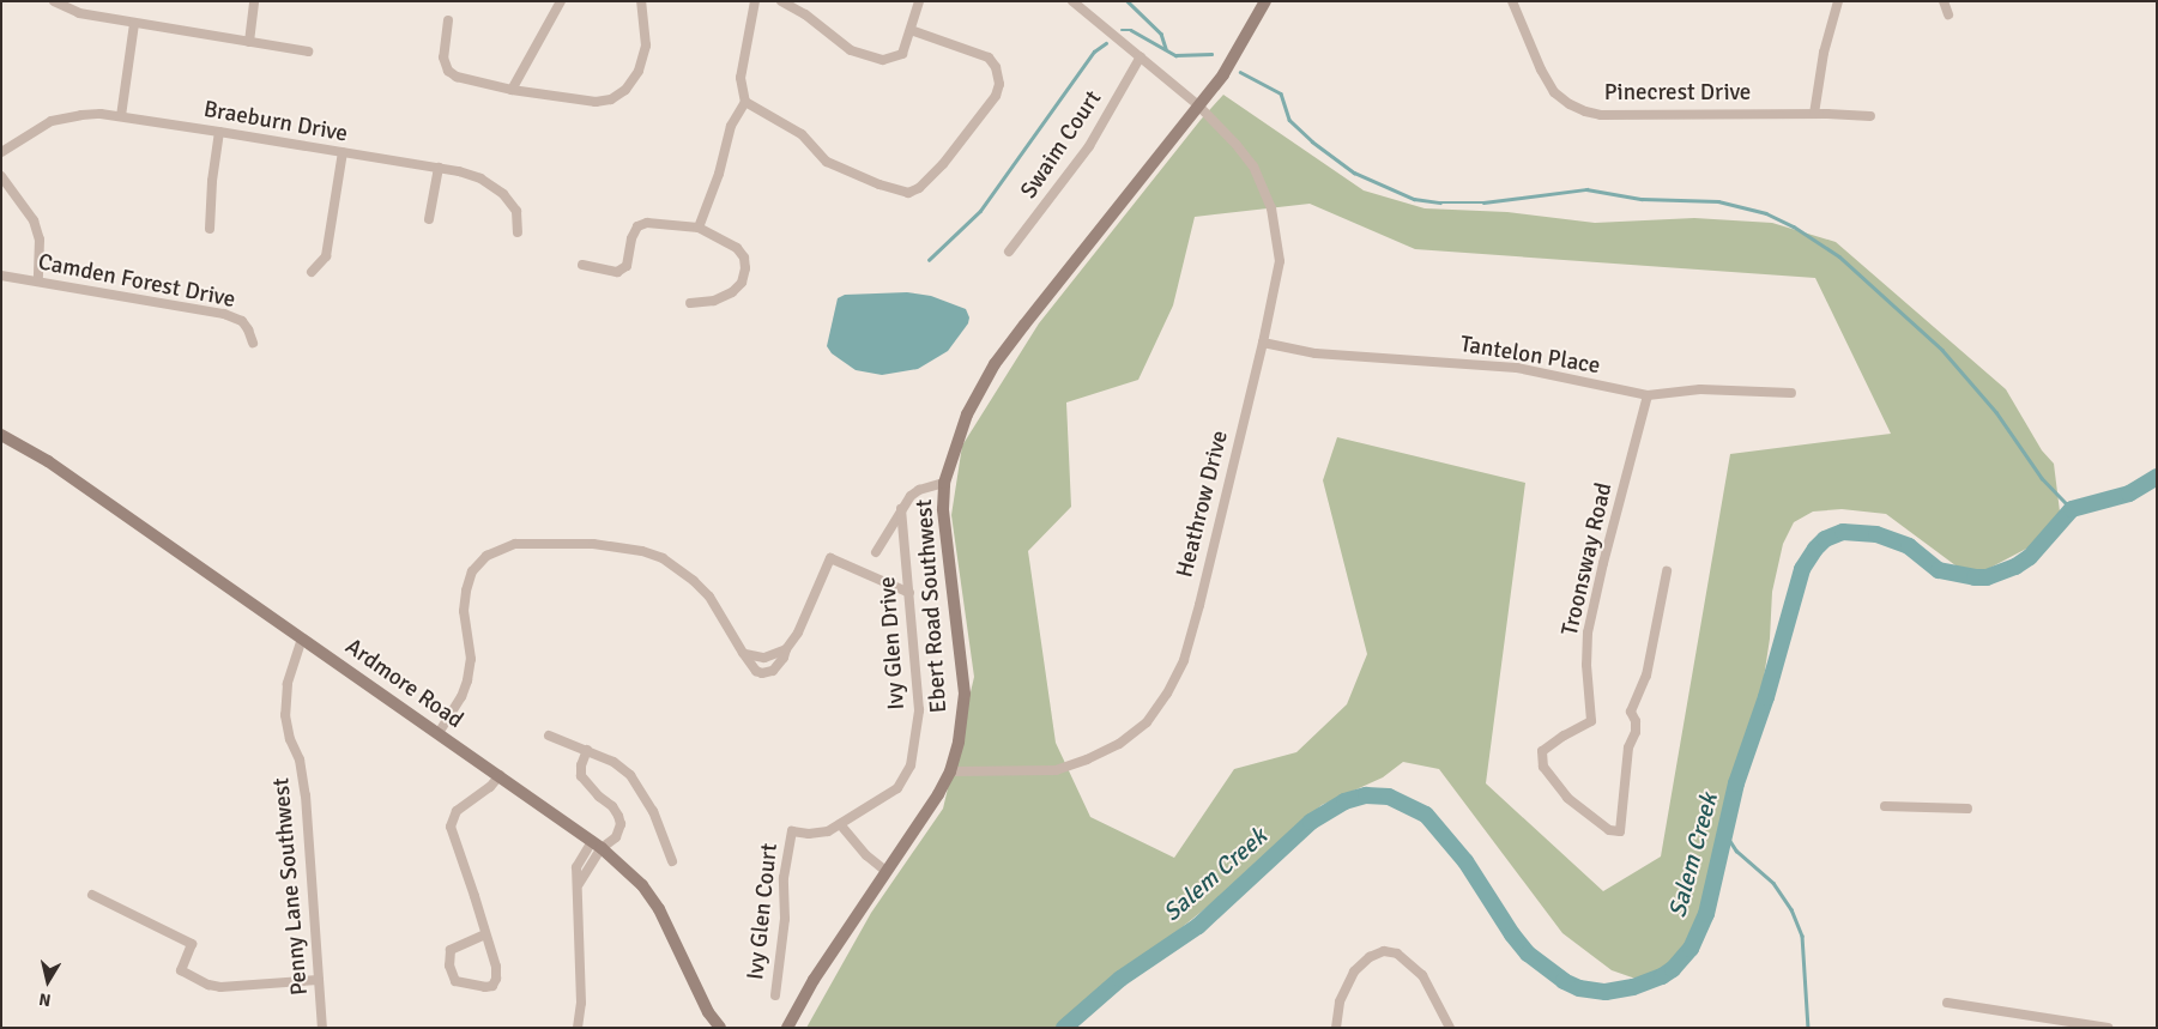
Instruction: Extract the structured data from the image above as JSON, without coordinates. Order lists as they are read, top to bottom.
{
  "streets": {
    "main road": ["Ebert Road Southwest", "Ardmore Road"],
    "street": [
      "Pinecrest Drive",
      "Braeburn Drive",
      "Swaim Court",
      "Camden Forest Drive",
      "Tantelon Place",
      "Heathrow Drive",
      "Troonsway Road",
      "Ivy Glen Drive",
      "Penny Lane Southwest",
      "Ivy Glen Court"
    ]
  },
  "crossings": [
    ["Swaim Court", "Heathrow Drive"],
    ["Tantelon Place", "Heathrow Drive"],
    ["Tantelon Place", "Troonsway Road"],
    ["Heathrow Drive", "Ebert Road Southwest"],
    ["Ivy Glen Drive", "Ivy Glen Court"],
    ["Ardmore Road", "Penny Lane Southwest"]
  ],
  "water": ["Salem Creek"],
  "north": "bottom"
}
